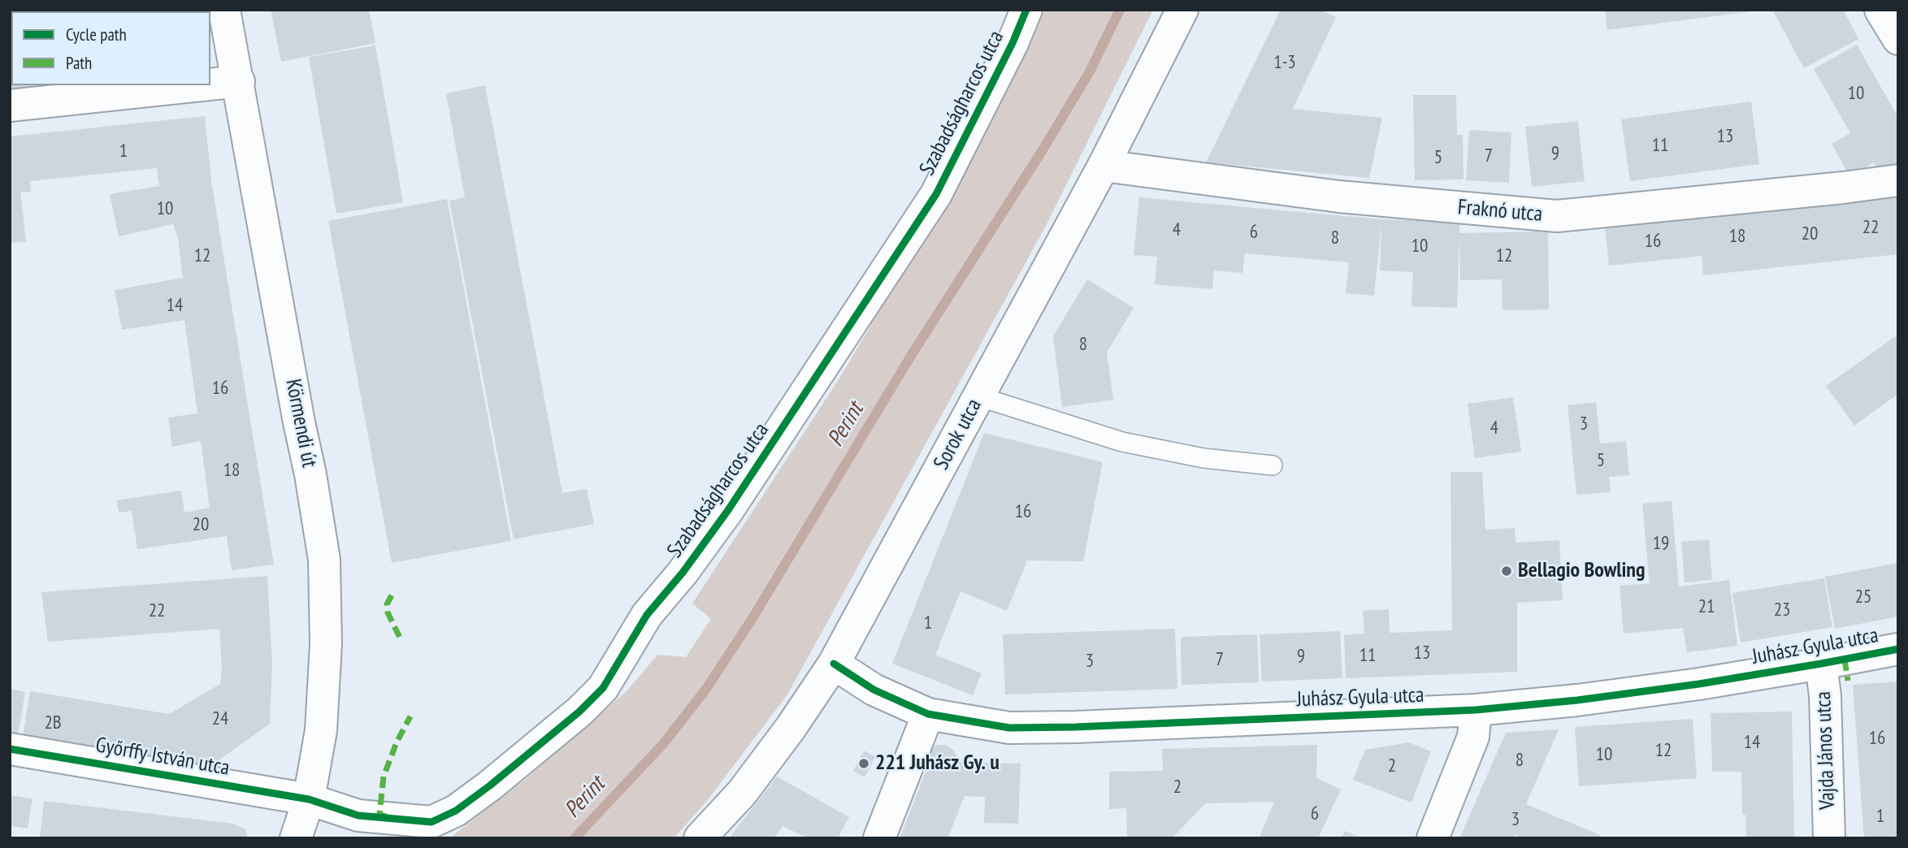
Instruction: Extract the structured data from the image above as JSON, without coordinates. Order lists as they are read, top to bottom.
{
  "streets": {
    "street": [
      "Szabadságharcos utca",
      "Fraknó utca",
      "Körmendi út",
      "Sorok utca",
      "Juhász Gyula utca",
      "Vajda János utca",
      "Győrffy István utca"
    ]
  },
  "crossings": [
    ["Szabadságharcos utca", "Körmendi út"],
    ["Szabadságharcos utca", "Győrffy István utca"],
    ["Fraknó utca", "Sorok utca"],
    ["Körmendi út", "Győrffy István utca"],
    ["Sorok utca", "Juhász Gyula utca"],
    ["Juhász Gyula utca", "Vajda János utca"]
  ],
  "water": ["Perint"],
  "places": ["Bellagio Bowling", "221 Juhász Gy. u"],
  "house_numbers": [
    "1-3",
    "10",
    "13",
    "11",
    "1",
    "9",
    "7",
    "5",
    "10",
    "22",
    "4",
    "6",
    "20",
    "18",
    "8",
    "16",
    "10",
    "12",
    "12",
    "14",
    "8",
    "16",
    "3",
    "4",
    "5",
    "18",
    "16",
    "20",
    "19",
    "25",
    "21",
    "23",
    "22",
    "1",
    "13",
    "11",
    "9",
    "7",
    "3",
    "24",
    "2B",
    "16",
    "14",
    "12",
    "10",
    "8",
    "2",
    "2",
    "6",
    "1",
    "3"
  ],
  "legend": ["Cycle path", "Path"]
}
